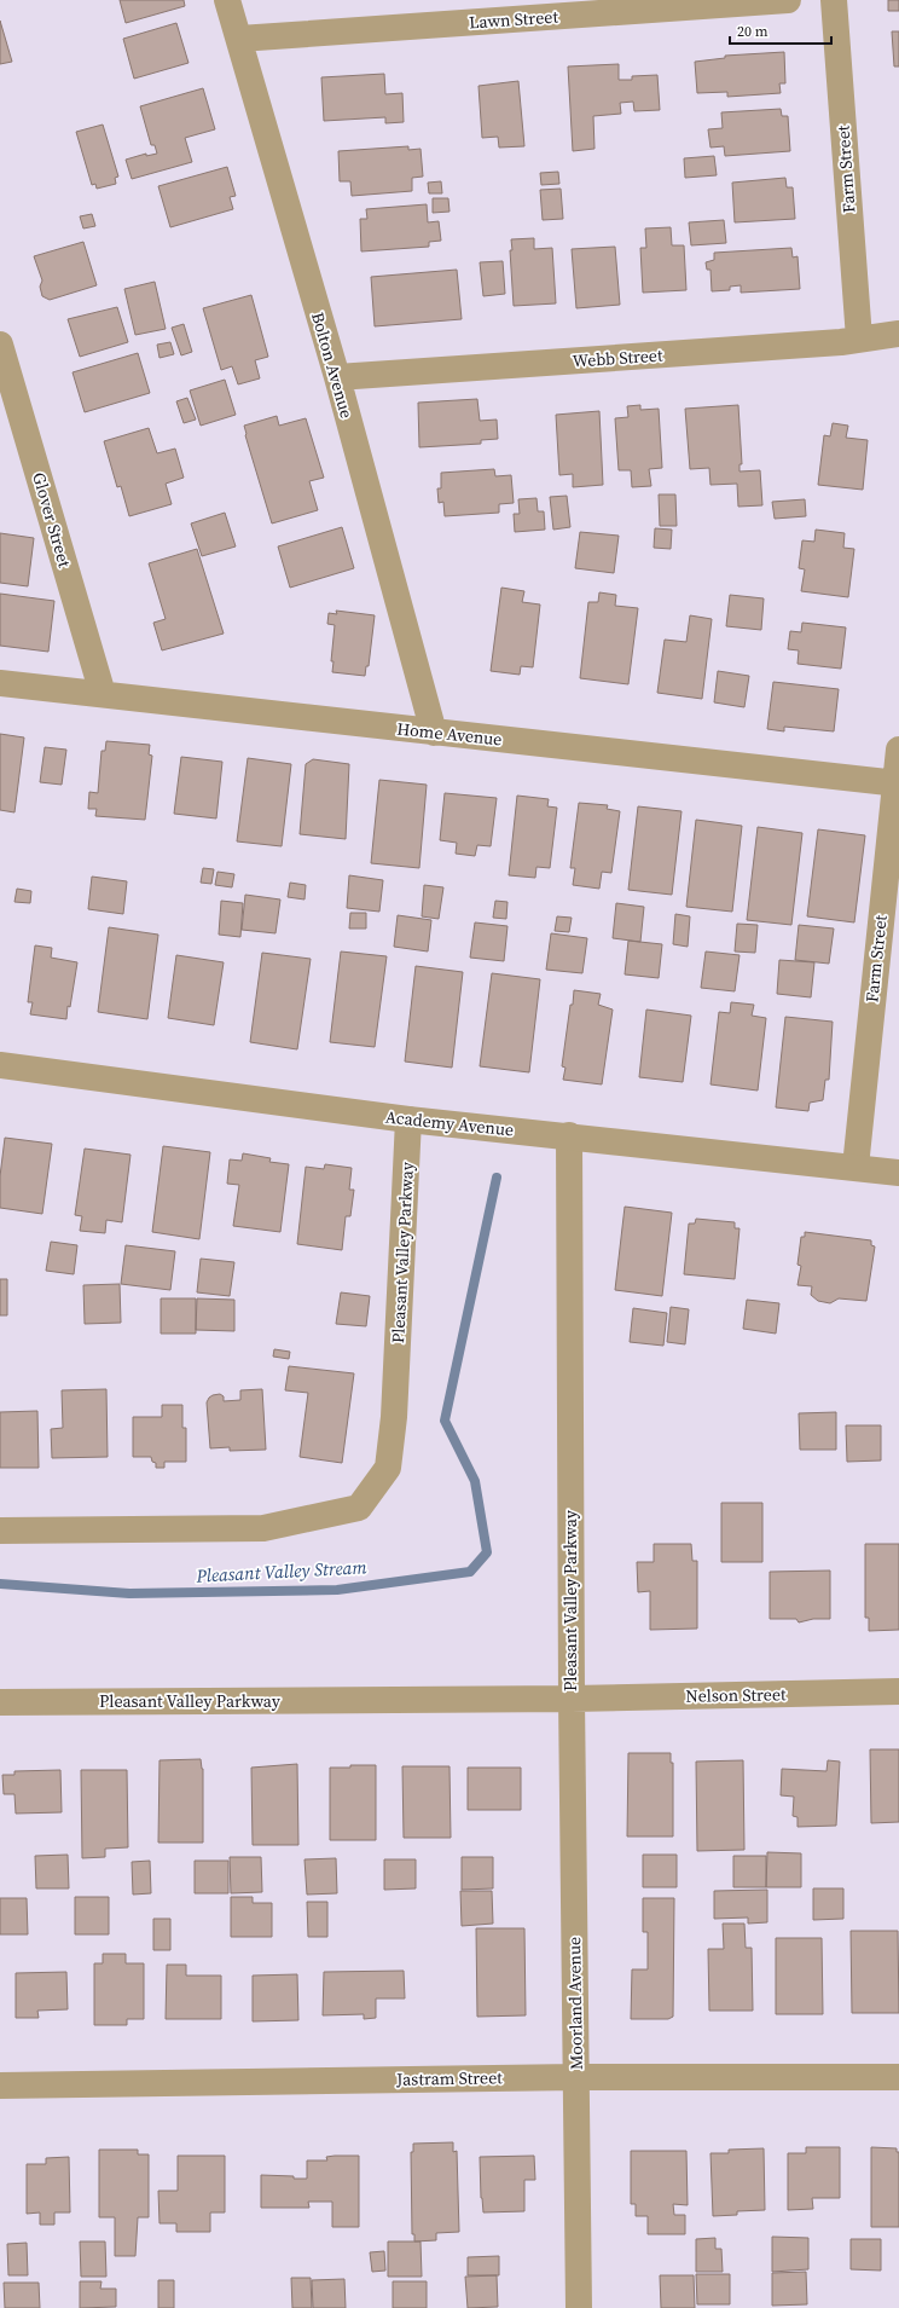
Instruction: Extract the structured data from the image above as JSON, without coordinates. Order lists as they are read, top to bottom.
{
  "streets": {
    "street": [
      "Lawn Street",
      "Farm Street",
      "Webb Street",
      "Bolton Avenue",
      "Glover Street",
      "Home Avenue",
      "Academy Avenue",
      "Pleasant Valley Parkway",
      "Nelson Street",
      "Moorland Avenue",
      "Jastram Street"
    ]
  },
  "crossings": [
    ["Lawn Street", "Bolton Avenue"],
    ["Farm Street", "Webb Street"],
    ["Farm Street", "Home Avenue"],
    ["Farm Street", "Academy Avenue"],
    ["Webb Street", "Bolton Avenue"],
    ["Bolton Avenue", "Home Avenue"],
    ["Glover Street", "Home Avenue"],
    ["Academy Avenue", "Pleasant Valley Parkway"],
    ["Pleasant Valley Parkway", "Nelson Street"],
    ["Pleasant Valley Parkway", "Moorland Avenue"],
    ["Nelson Street", "Moorland Avenue"],
    ["Moorland Avenue", "Jastram Street"]
  ],
  "water": ["Pleasant Valley Stream"],
  "scale_bar": "20 m"
}
